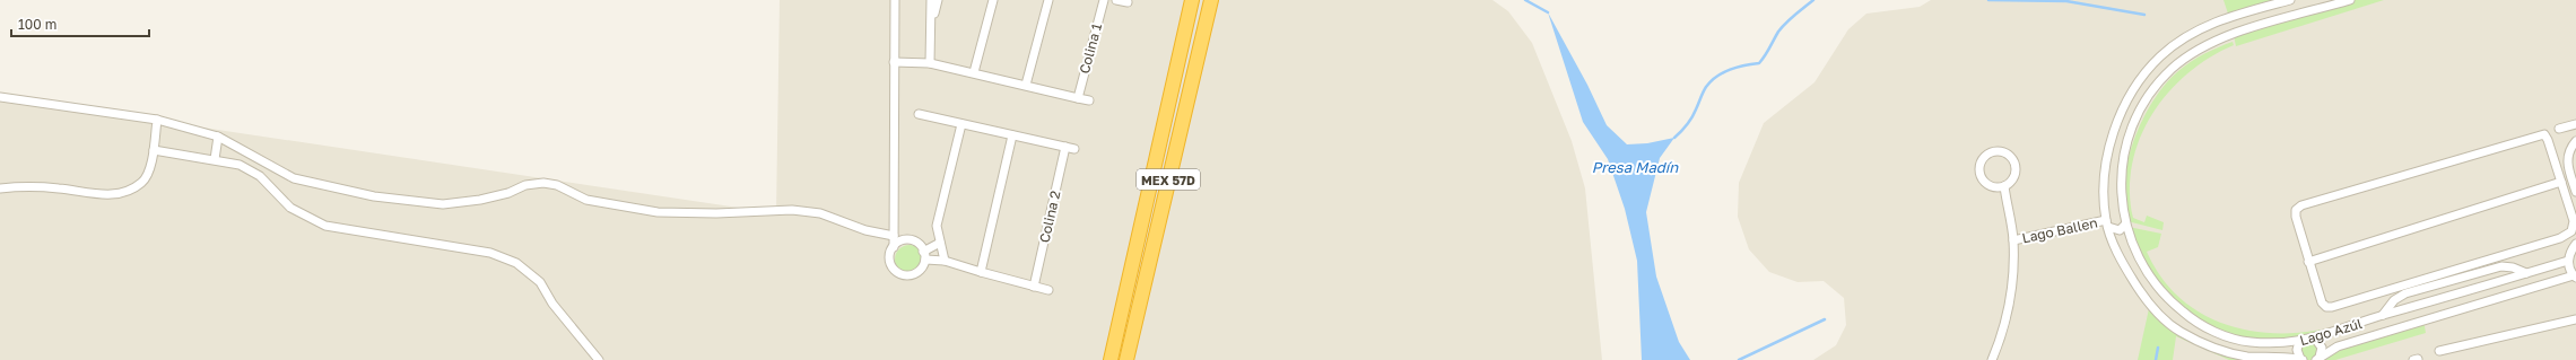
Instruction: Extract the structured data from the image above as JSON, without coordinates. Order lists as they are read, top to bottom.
{
  "streets": {
    "highway": ["MEX 57D"],
    "street": [
      "Colina 1",
      "Colina 2",
      "Lago Ballen",
      "Lago Azúl"
    ]
  },
  "crossings": [
    ["Lago Ballen", "Lago Azúl"]
  ],
  "water": ["Presa Madín"],
  "scale_bar": "100 m"
}
